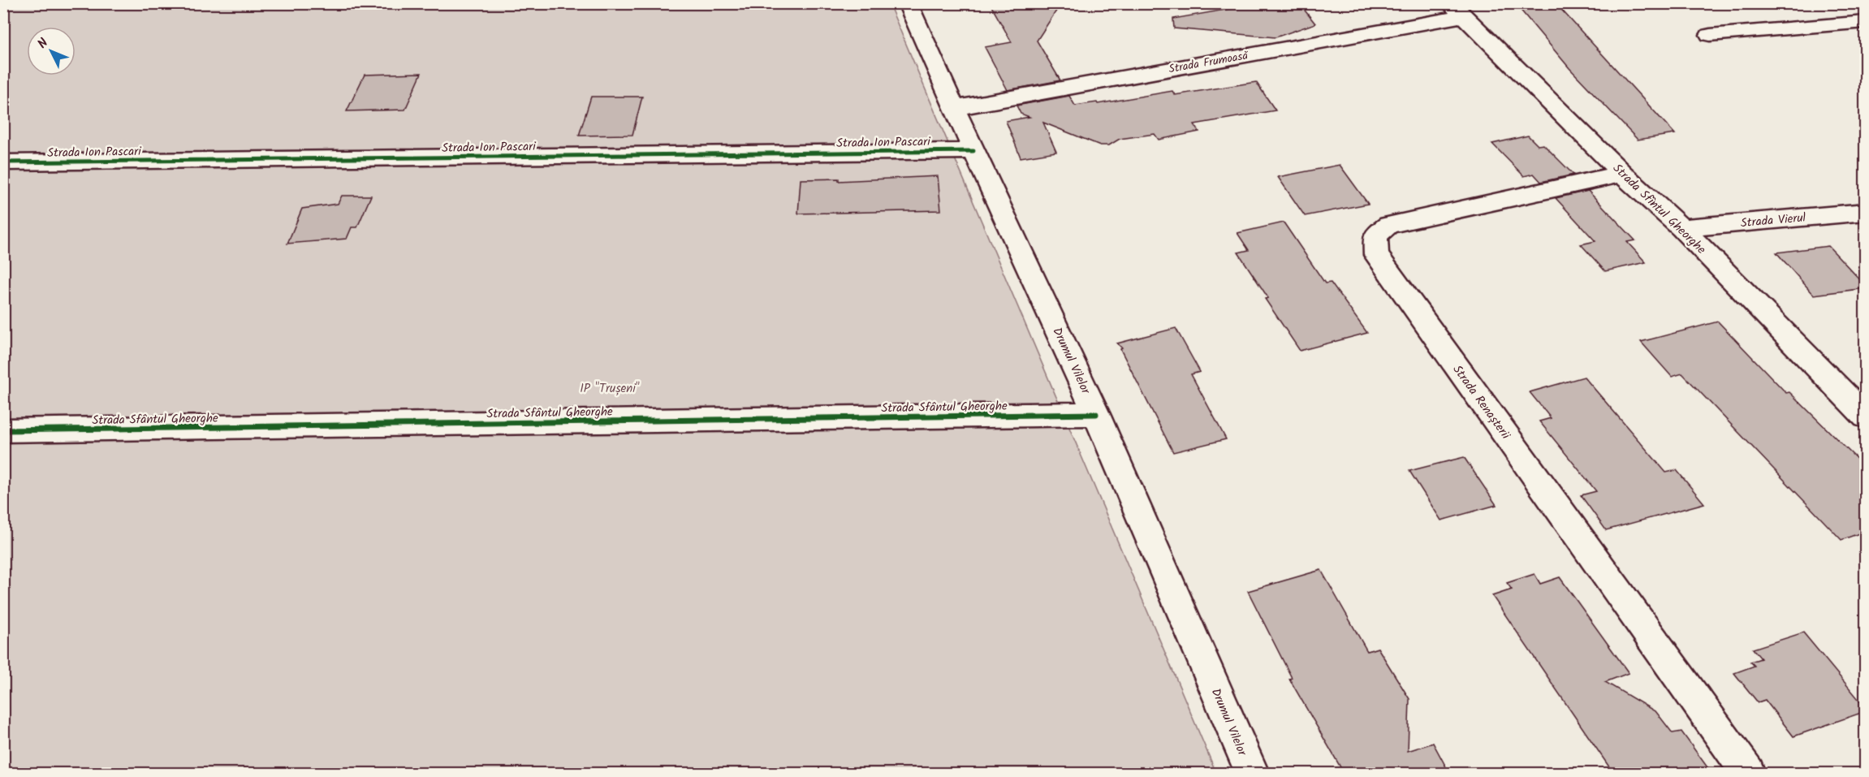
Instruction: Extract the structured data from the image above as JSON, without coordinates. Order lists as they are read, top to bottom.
{
  "streets": {
    "street": [
      "Strada Frumoasă",
      "Strada Ion Pascari",
      "Strada Sfîntul Gheorghe",
      "Strada Vierul",
      "Drumul Vilelor",
      "Strada Renașterii",
      "Strada Sfântul Gheorghe"
    ]
  },
  "crossings": [
    ["Strada Frumoasă", "Strada Sfîntul Gheorghe"],
    ["Strada Frumoasă", "Drumul Vilelor"],
    ["Strada Ion Pascari", "Drumul Vilelor"],
    ["Strada Sfîntul Gheorghe", "Strada Vierul"],
    ["Strada Sfîntul Gheorghe", "Strada Renașterii"],
    ["Drumul Vilelor", "Strada Sfântul Gheorghe"]
  ],
  "parks": ["IP \"Trușeni\""],
  "north": "top left"
}
